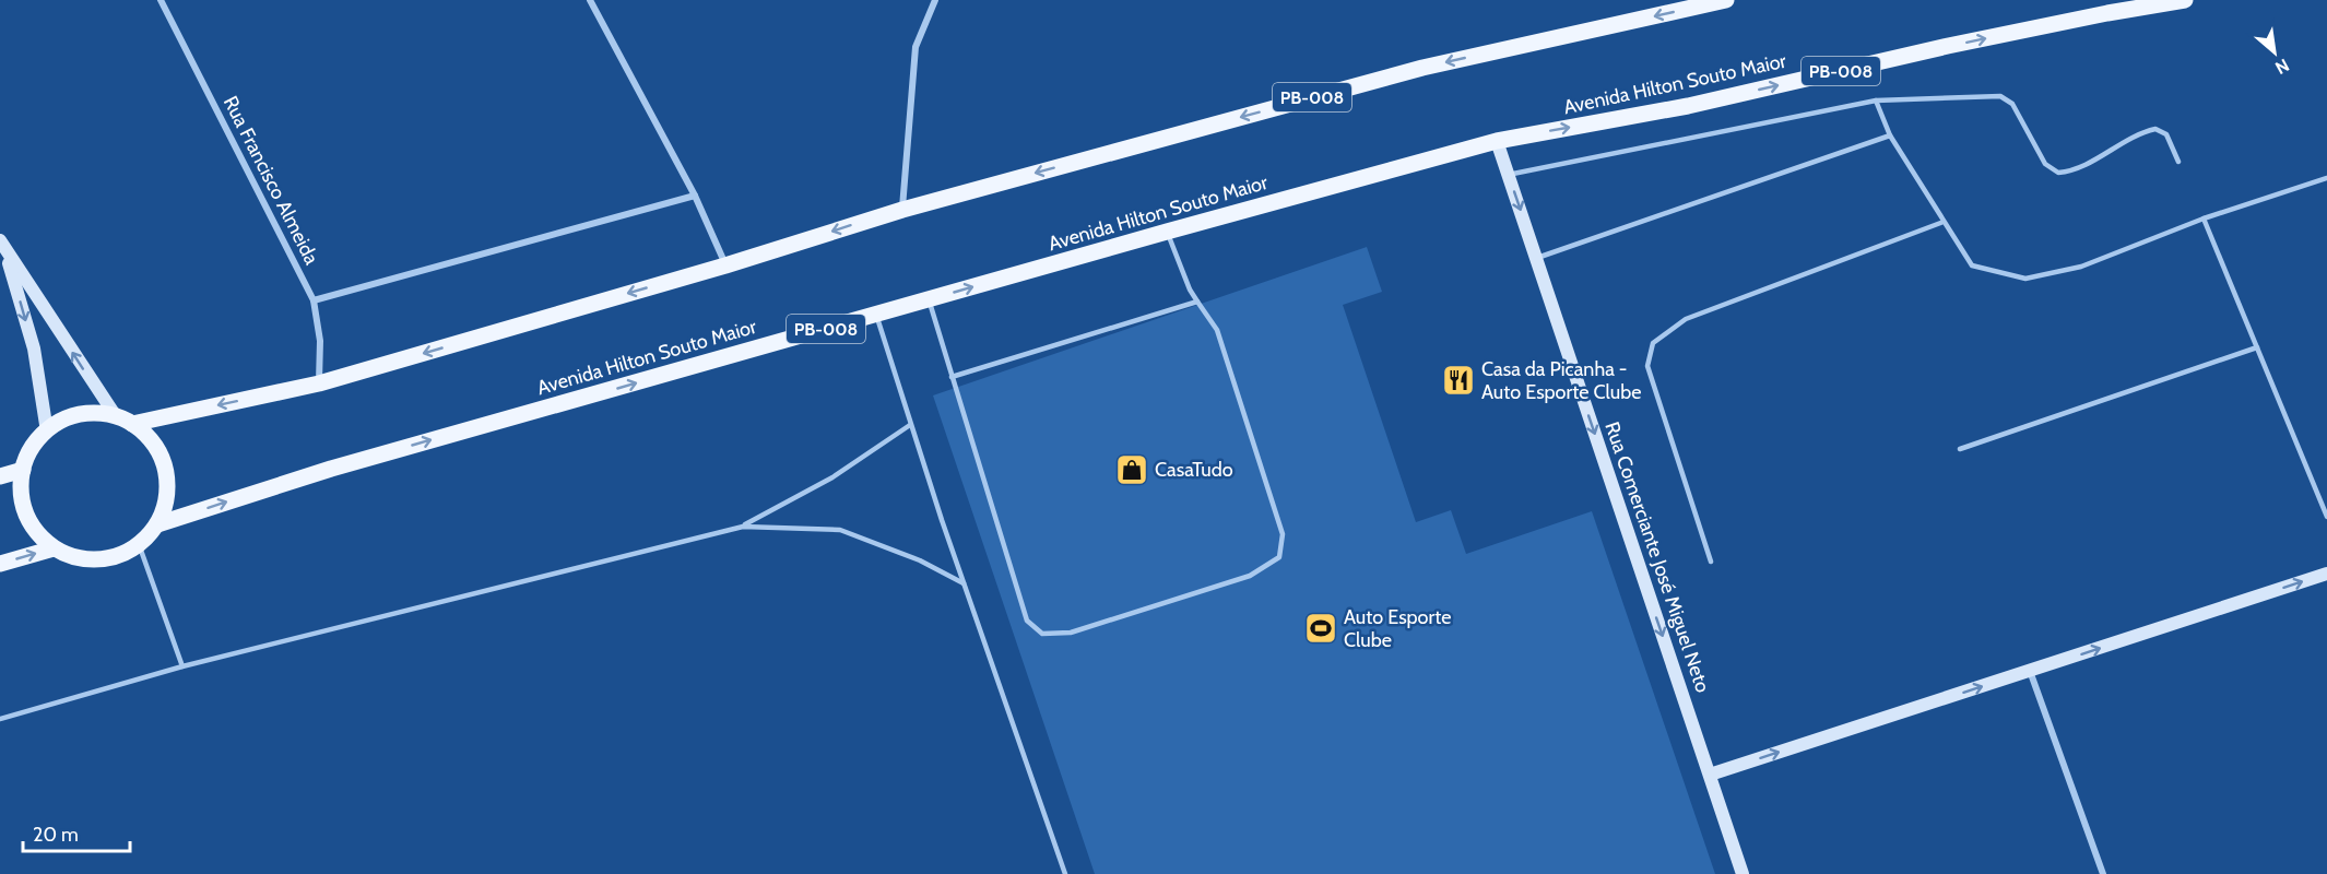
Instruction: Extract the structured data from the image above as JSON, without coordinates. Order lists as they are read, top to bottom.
{
  "streets": {
    "main road": ["PB-008", "Avenida Hilton Souto Maior", "Rua Comerciante José Miguel Neto"],
    "street": ["Rua Francisco Almeida"]
  },
  "crossings": [
    ["PB-008", "Avenida Hilton Souto Maior"],
    ["PB-008", "Rua Francisco Almeida"],
    ["Avenida Hilton Souto Maior", "Rua Comerciante José Miguel Neto"]
  ],
  "one_way": ["Rua Comerciante José Miguel Neto"],
  "places": {
    "restaurant": ["Casa da Picanha - Auto Esporte Clube"],
    "shop": ["CasaTudo"],
    "sports": ["Auto Esporte Clube"]
  },
  "scale_bar": "20 m",
  "north": "bottom right"
}
